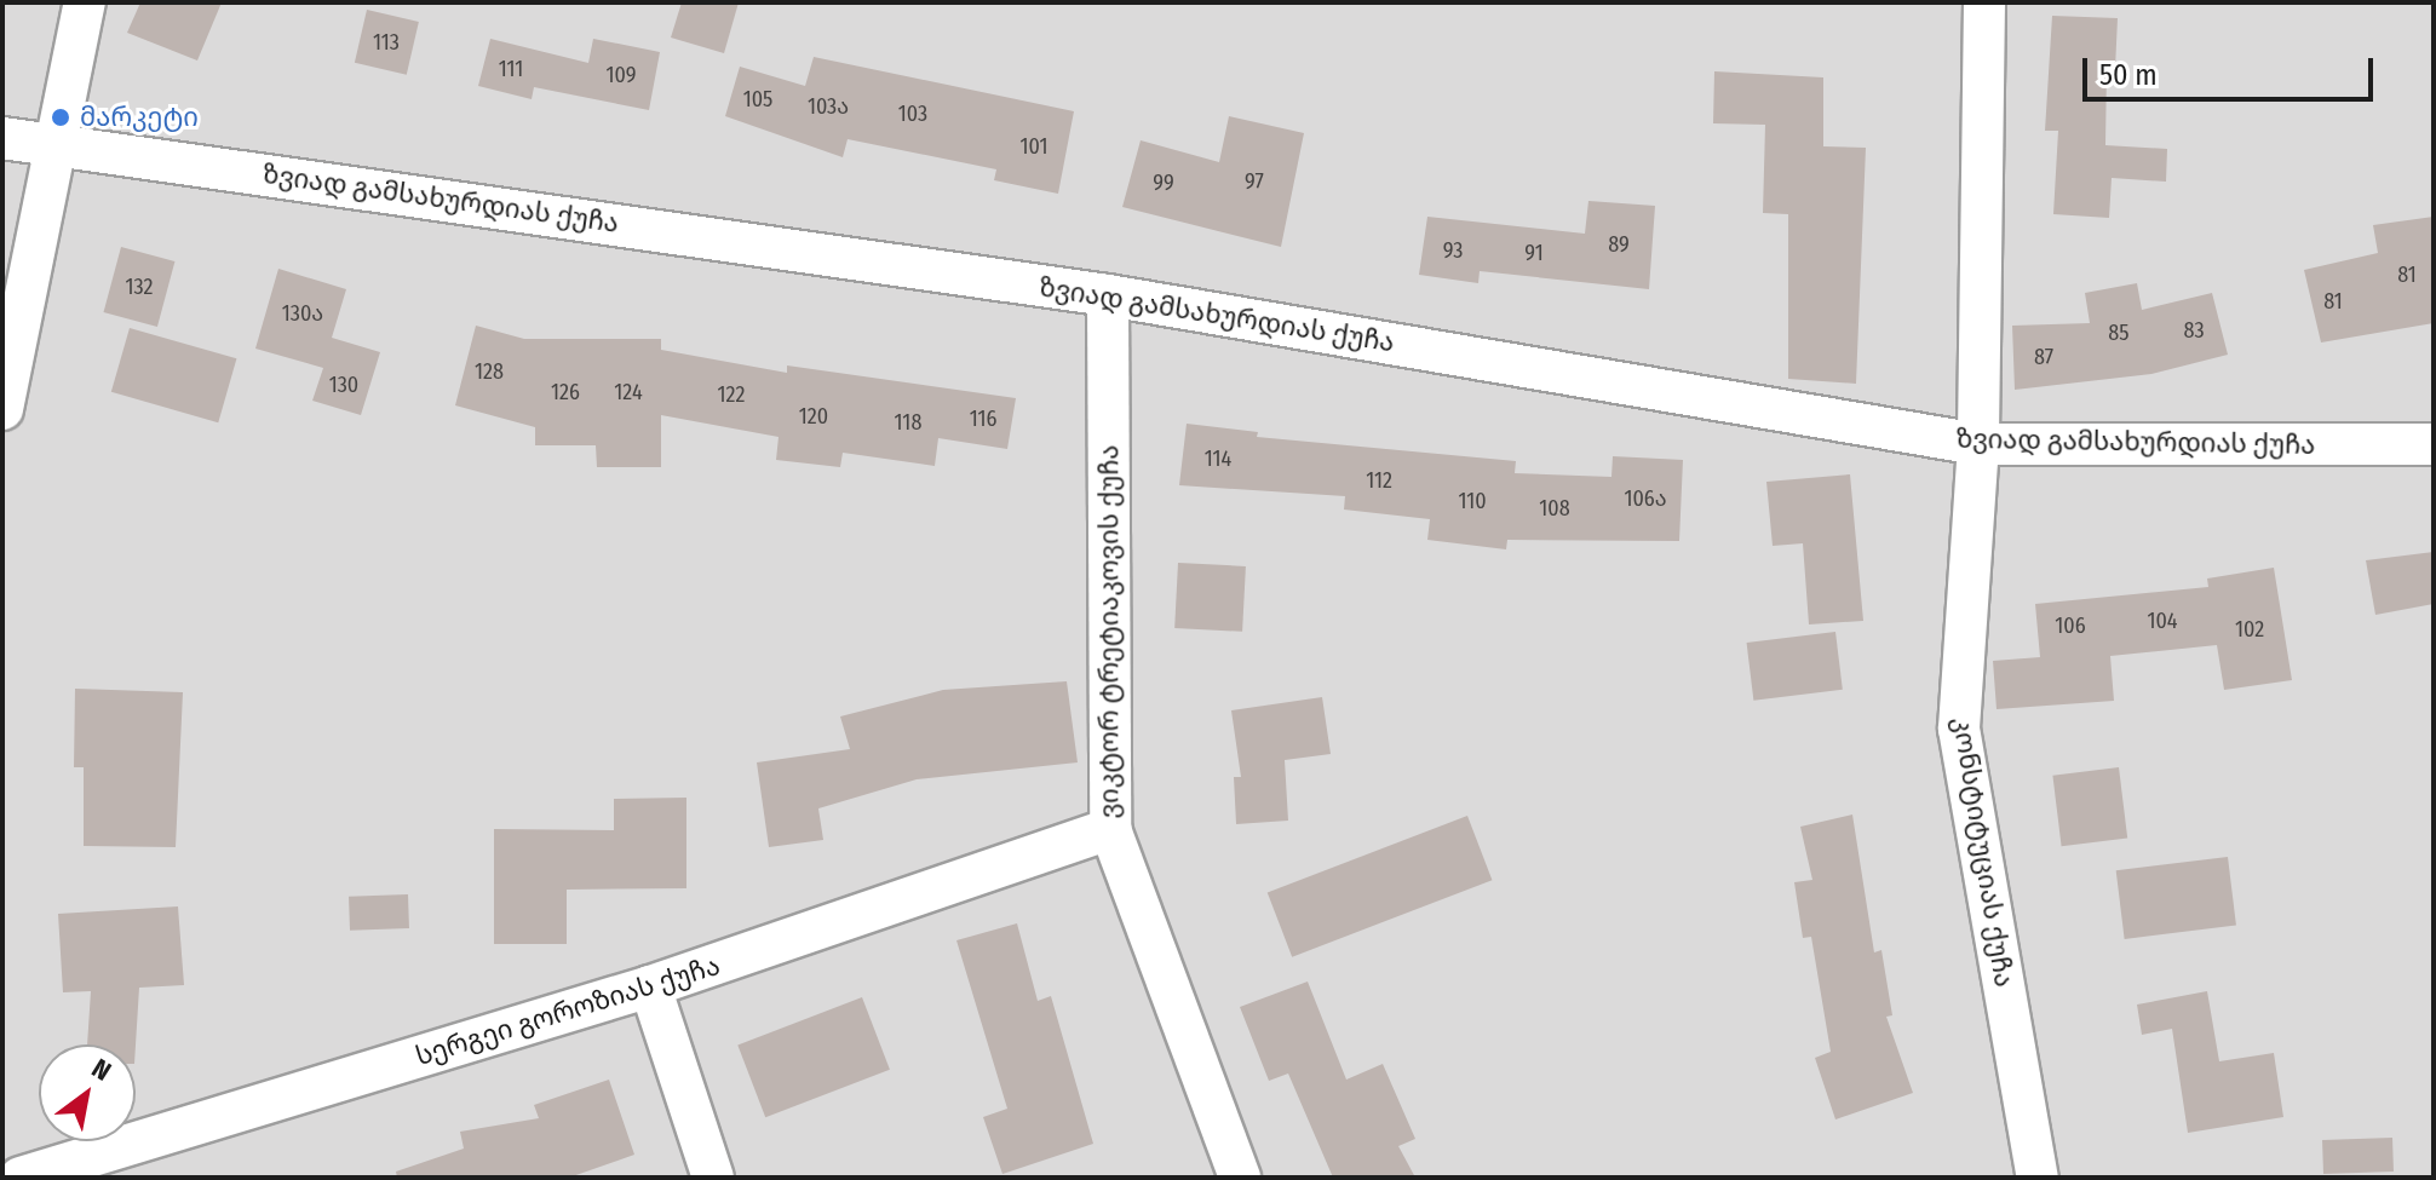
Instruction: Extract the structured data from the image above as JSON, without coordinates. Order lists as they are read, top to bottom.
{
  "streets": {
    "street": [
      "ზვიად გამსახურდიას ქუჩა",
      "ვიკტორ ტრეტიაკოვის ქუჩა",
      "კონსტიტუციას ქუჩა",
      "სერგეი გოროზიას ქუჩა"
    ]
  },
  "crossings": [
    ["ზვიად გამსახურდიას ქუჩა", "ვიკტორ ტრეტიაკოვის ქუჩა"],
    ["ზვიად გამსახურდიას ქუჩა", "კონსტიტუციას ქუჩა"],
    ["ვიკტორ ტრეტიაკოვის ქუჩა", "სერგეი გოროზიას ქუჩა"]
  ],
  "places": ["მარკეტი"],
  "house_numbers": [
    "113",
    "111",
    "109",
    "105",
    "103ა",
    "103",
    "101",
    "97",
    "99",
    "89",
    "93",
    "91",
    "81",
    "132",
    "81",
    "130ა",
    "83",
    "85",
    "87",
    "128",
    "130",
    "126",
    "124",
    "122",
    "120",
    "116",
    "118",
    "114",
    "112",
    "106ა",
    "110",
    "108",
    "104",
    "106",
    "102"
  ],
  "scale_bar": "50 m",
  "north": "top right"
}
